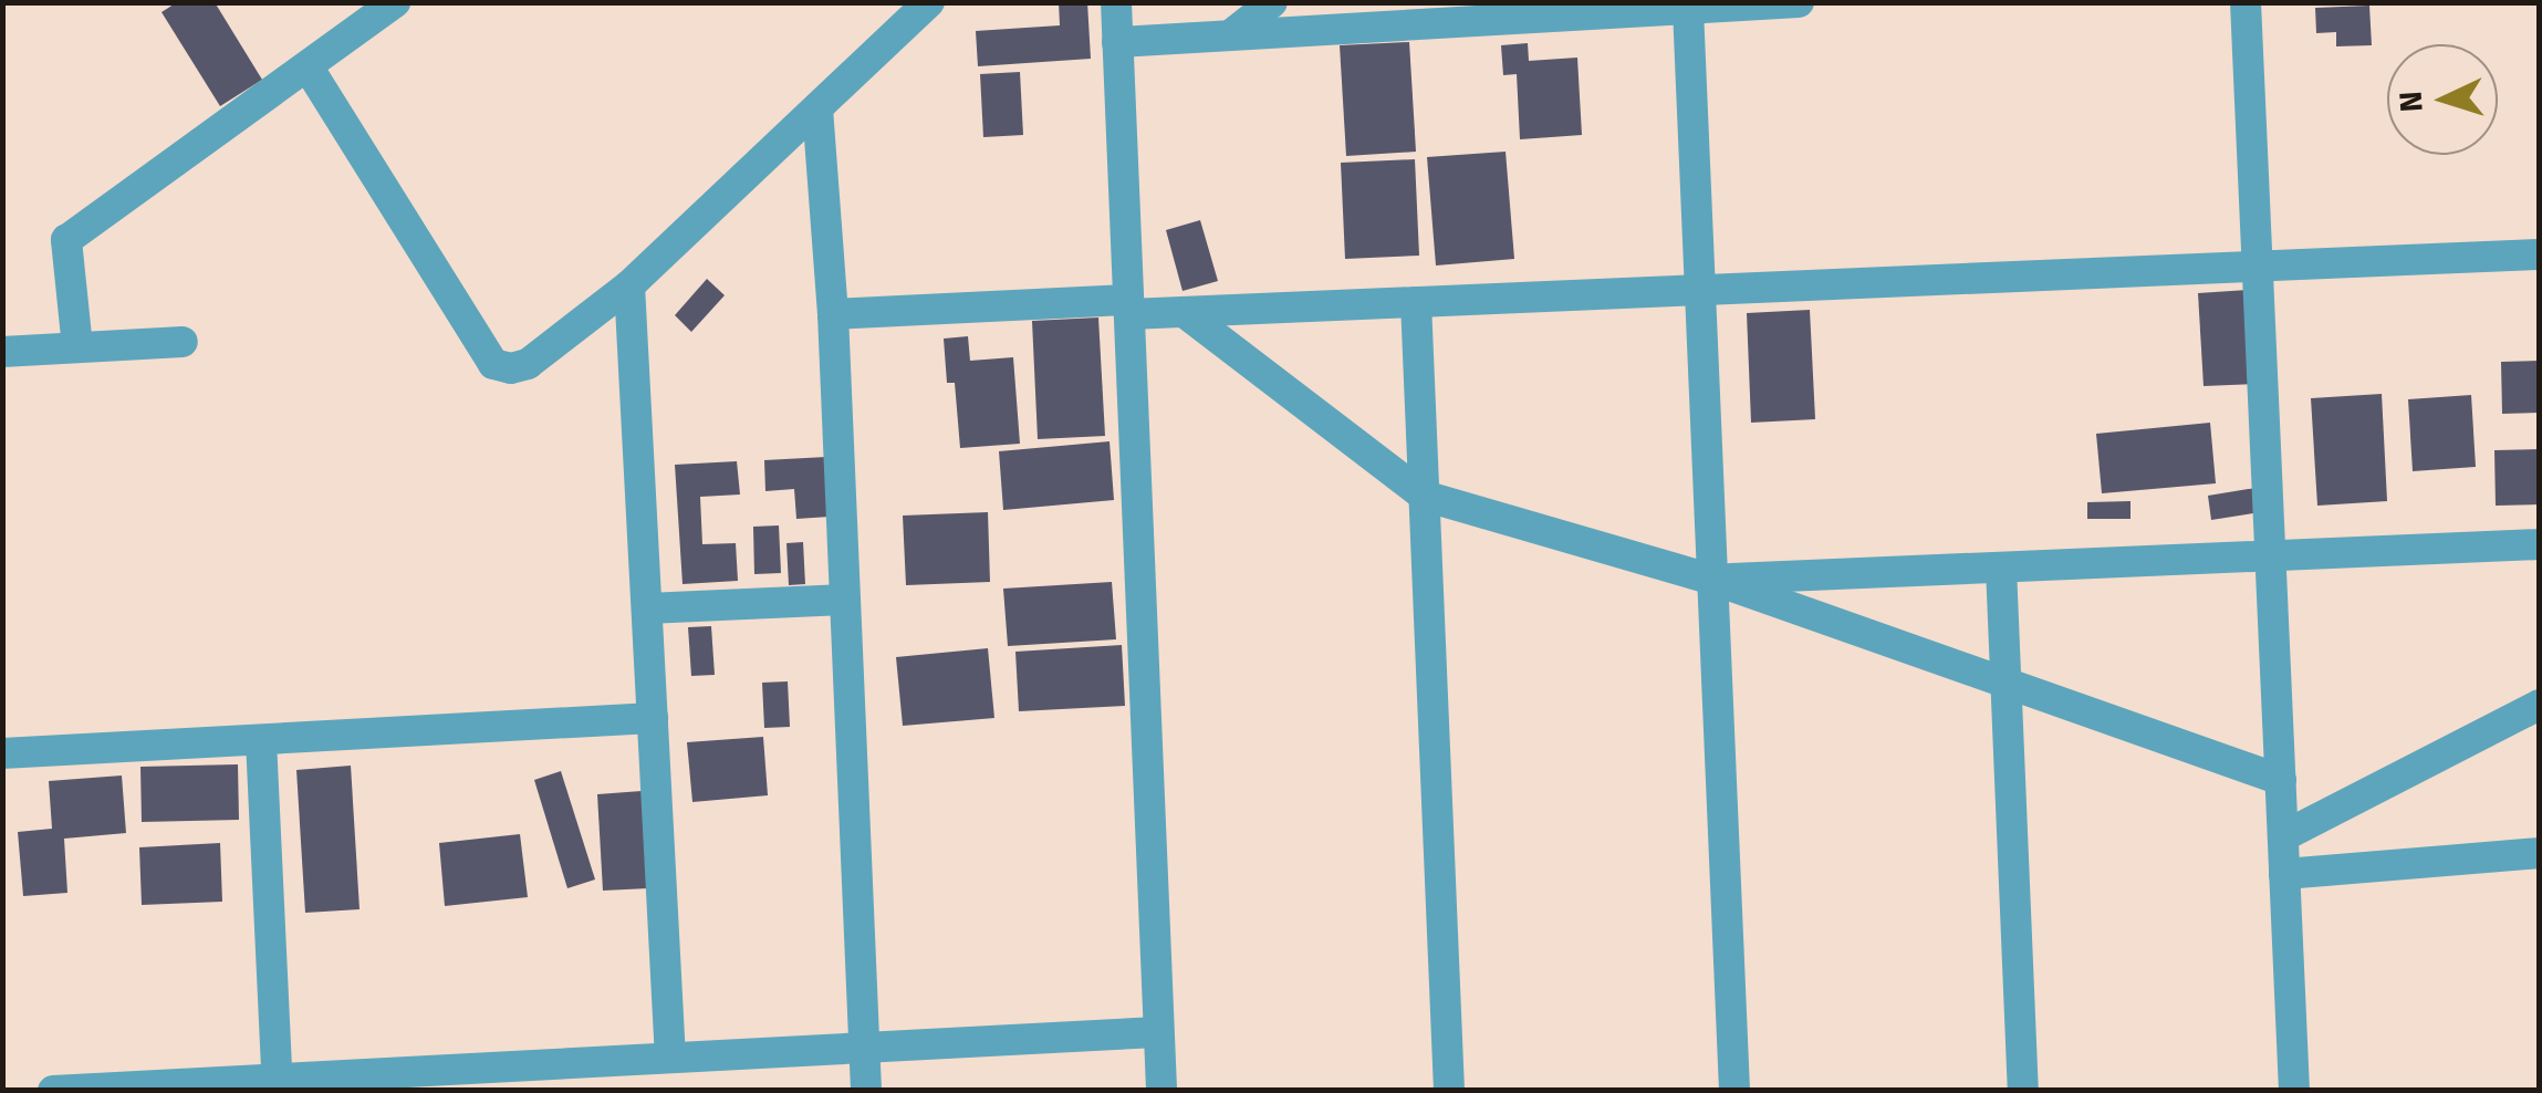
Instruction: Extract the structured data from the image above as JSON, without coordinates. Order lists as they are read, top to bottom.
{
  "north": "left"
}
